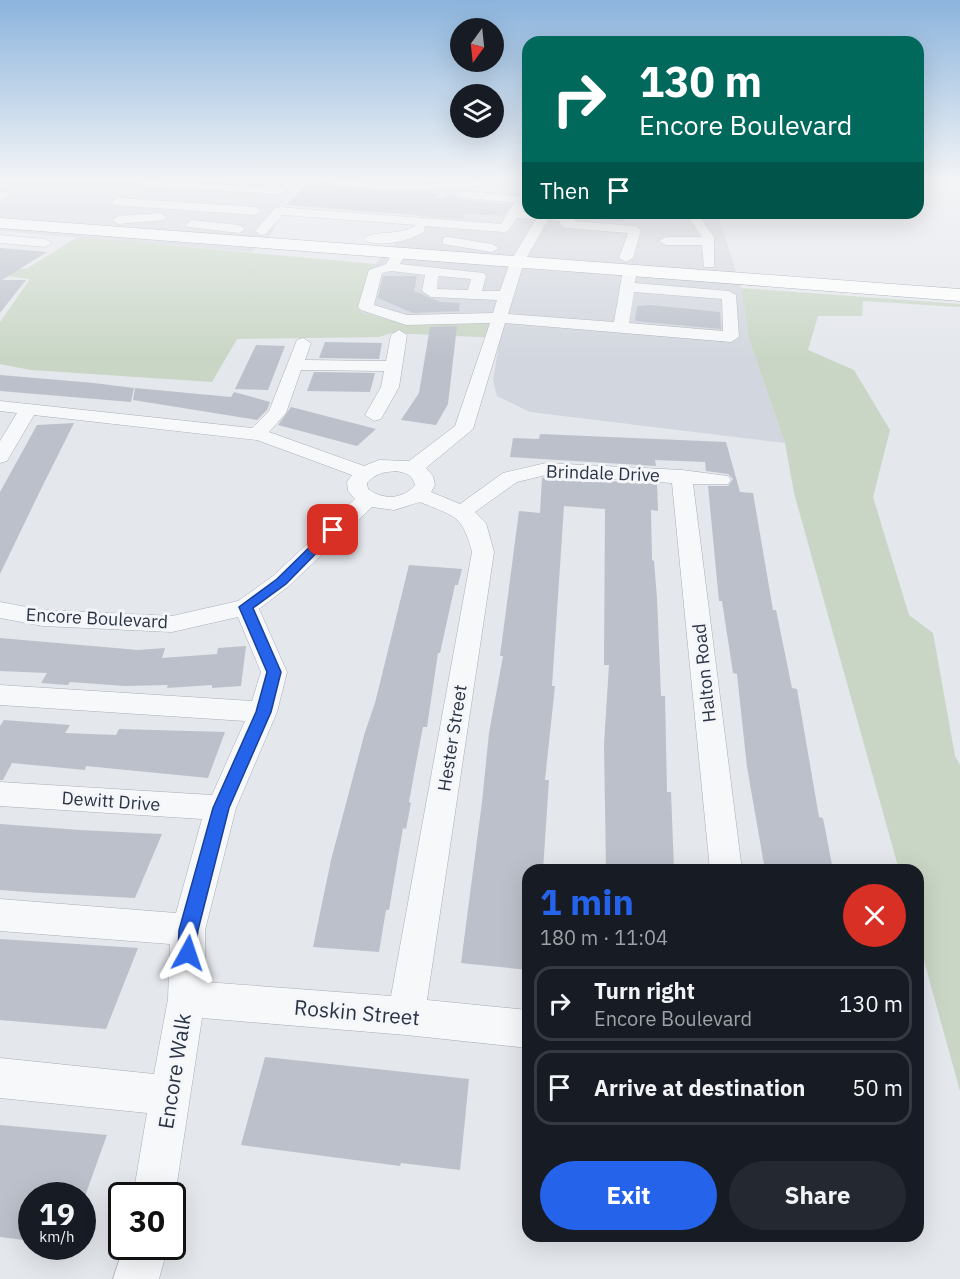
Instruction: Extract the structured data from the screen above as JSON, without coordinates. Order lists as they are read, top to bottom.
{
  "streets": {
    "street": [
      "Brindale Drive",
      "Encore Boulevard",
      "Halton Road",
      "Hester Street",
      "Dewitt Drive",
      "Roskin Street",
      "Encore Walk"
    ]
  },
  "crossings": [
    ["Brindale Drive", "Halton Road"],
    ["Brindale Drive", "Hester Street"],
    ["Encore Boulevard", "Encore Walk"],
    ["Hester Street", "Roskin Street"],
    ["Dewitt Drive", "Encore Walk"],
    ["Roskin Street", "Encore Walk"]
  ],
  "north": "bottom",
  "page": {
    "turn": ["130 m", "Encore Boulevard"],
    "then": "Then",
    "heading": ["1 min", "180 m · 11:04"],
    "list": [
      {
        "name": "Turn right",
        "note": "Encore Boulevard",
        "value": "130 m"
      },
      {
        "name": "Arrive at destination",
        "value": "50 m"
      }
    ],
    "buttons": ["Exit", "Share"],
    "speed": "19 km/h",
    "limit": "30"
  }
}
